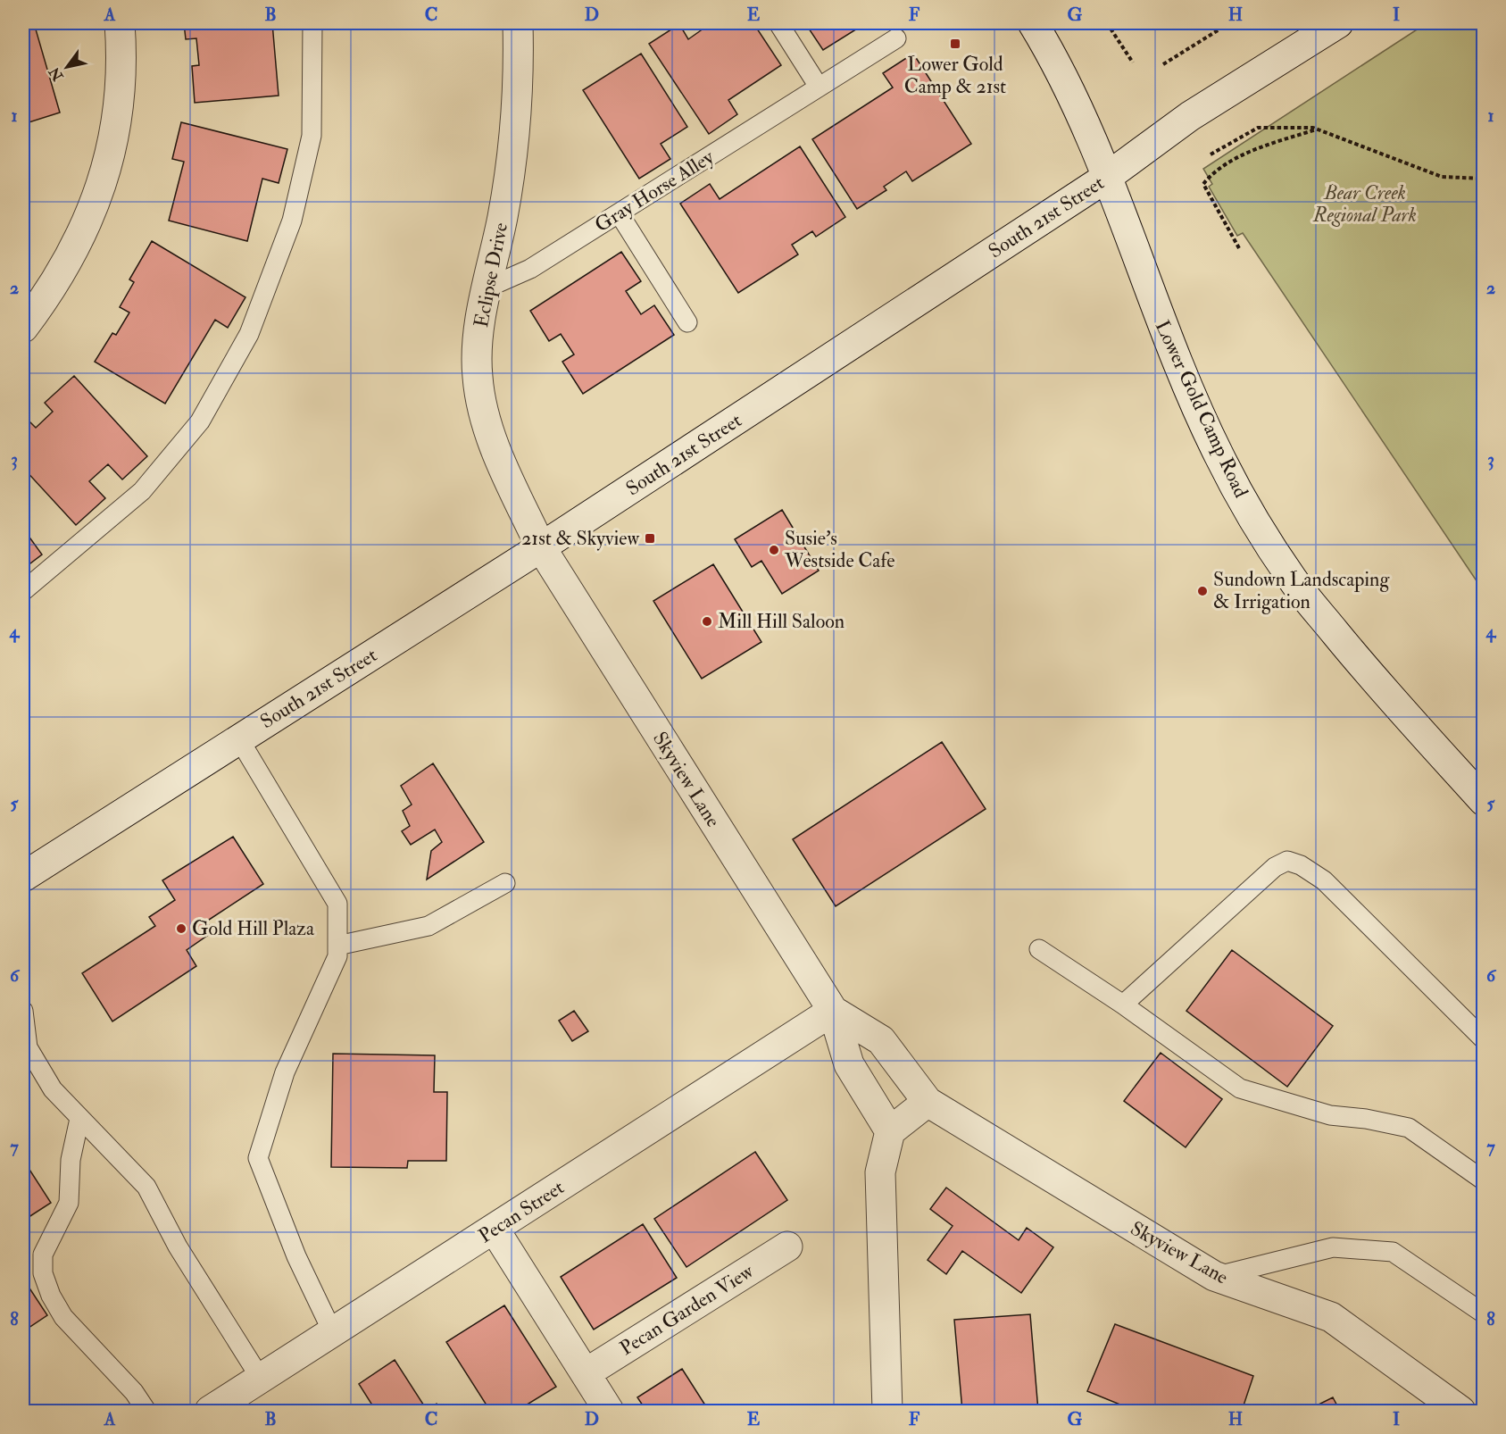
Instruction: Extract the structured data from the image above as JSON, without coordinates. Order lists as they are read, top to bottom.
{
  "streets": {
    "street": [
      "South 21st Street",
      "Eclipse Drive",
      "Lower Gold Camp Road",
      "Skyview Lane",
      "Pecan Street",
      "Pecan Garden View"
    ],
    "lane": ["Gray Horse Alley"]
  },
  "crossings": [
    ["Gray Horse Alley", "Eclipse Drive"],
    ["South 21st Street", "Eclipse Drive"],
    ["South 21st Street", "Lower Gold Camp Road"],
    ["South 21st Street", "Skyview Lane"],
    ["Eclipse Drive", "Skyview Lane"],
    ["Skyview Lane", "Pecan Street"]
  ],
  "parks": ["Bear Creek Regional Park"],
  "places": {
    "transit": ["Lower Gold Camp & 21st", "21st & Skyview"],
    "other": [
      "Susie's Westside Cafe",
      "Sundown Landscaping & Irrigation",
      "Mill Hill Saloon",
      "Gold Hill Plaza"
    ]
  },
  "north": "bottom left",
  "grid": {
    "columns": [
      "A",
      "B",
      "C",
      "D",
      "E",
      "F",
      "G",
      "H",
      "I"
    ],
    "rows": [
      "1",
      "2",
      "3",
      "4",
      "5",
      "6",
      "7",
      "8"
    ]
  }
}
